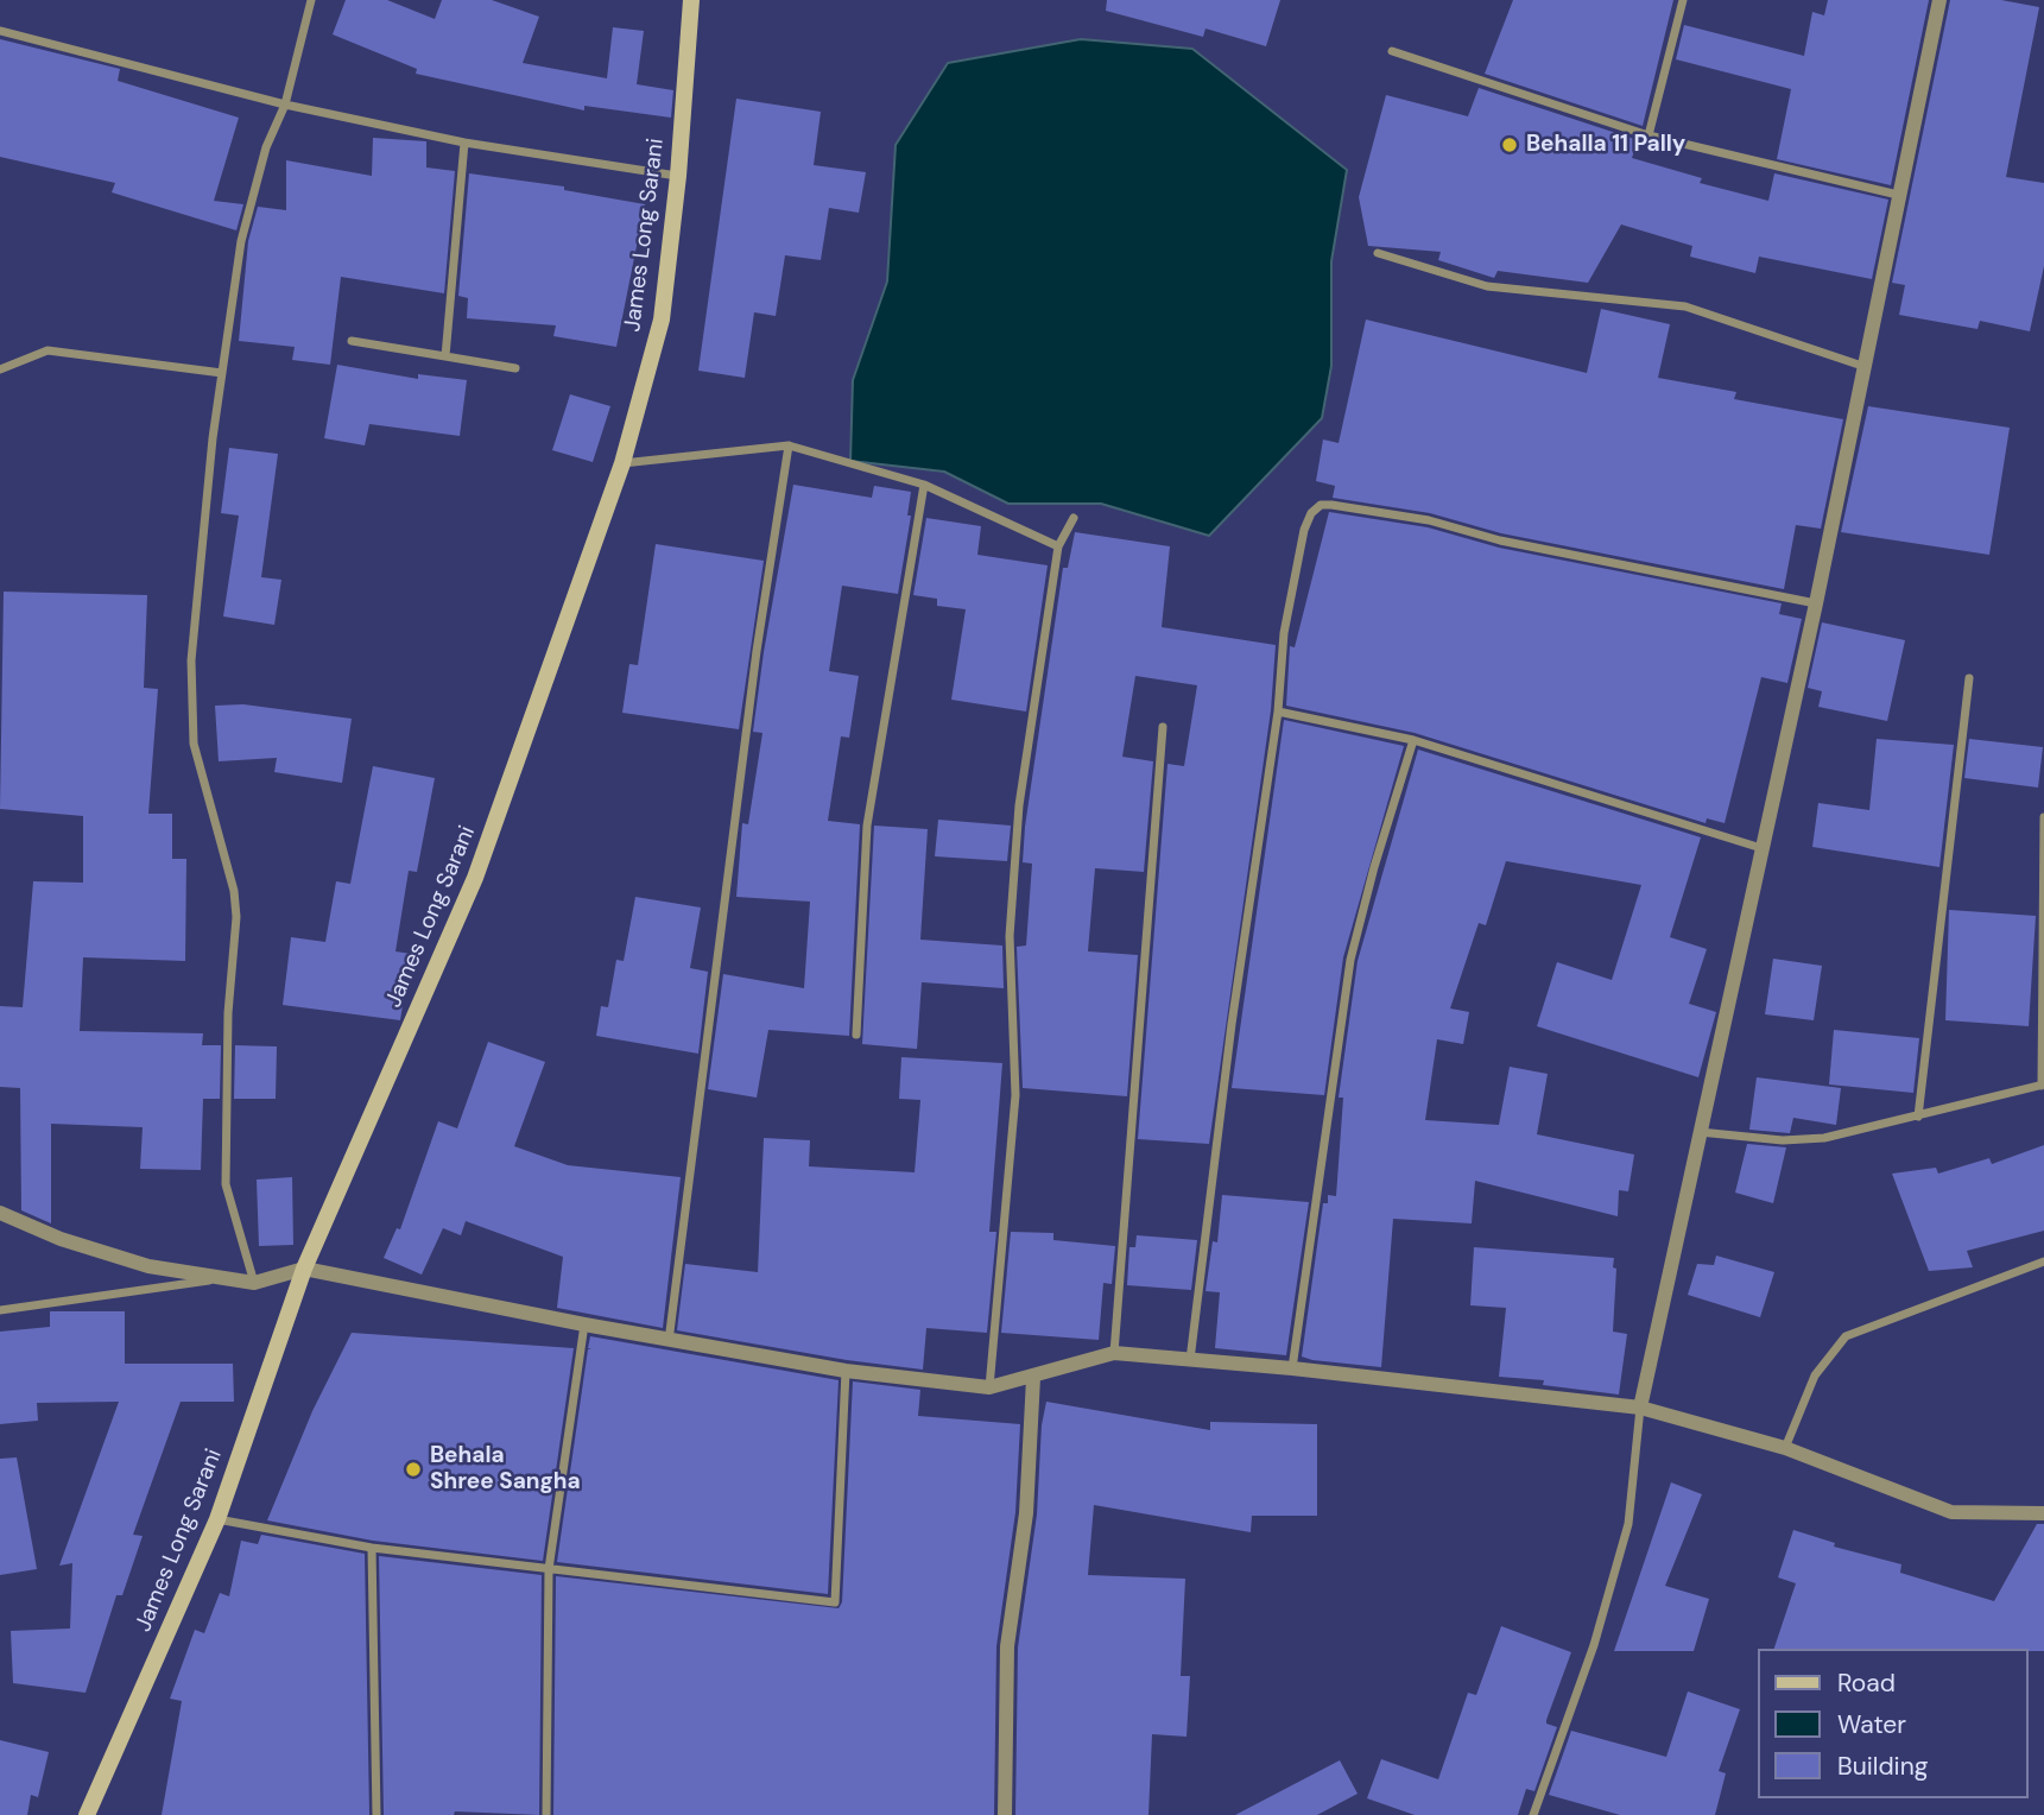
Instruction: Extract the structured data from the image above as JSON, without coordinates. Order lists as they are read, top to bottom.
{
  "streets": {
    "main road": ["James Long Sarani"]
  },
  "places": ["Behalla 11 Pally", "Behala Shree Sangha"],
  "legend": ["Road", "Water", "Building"]
}
